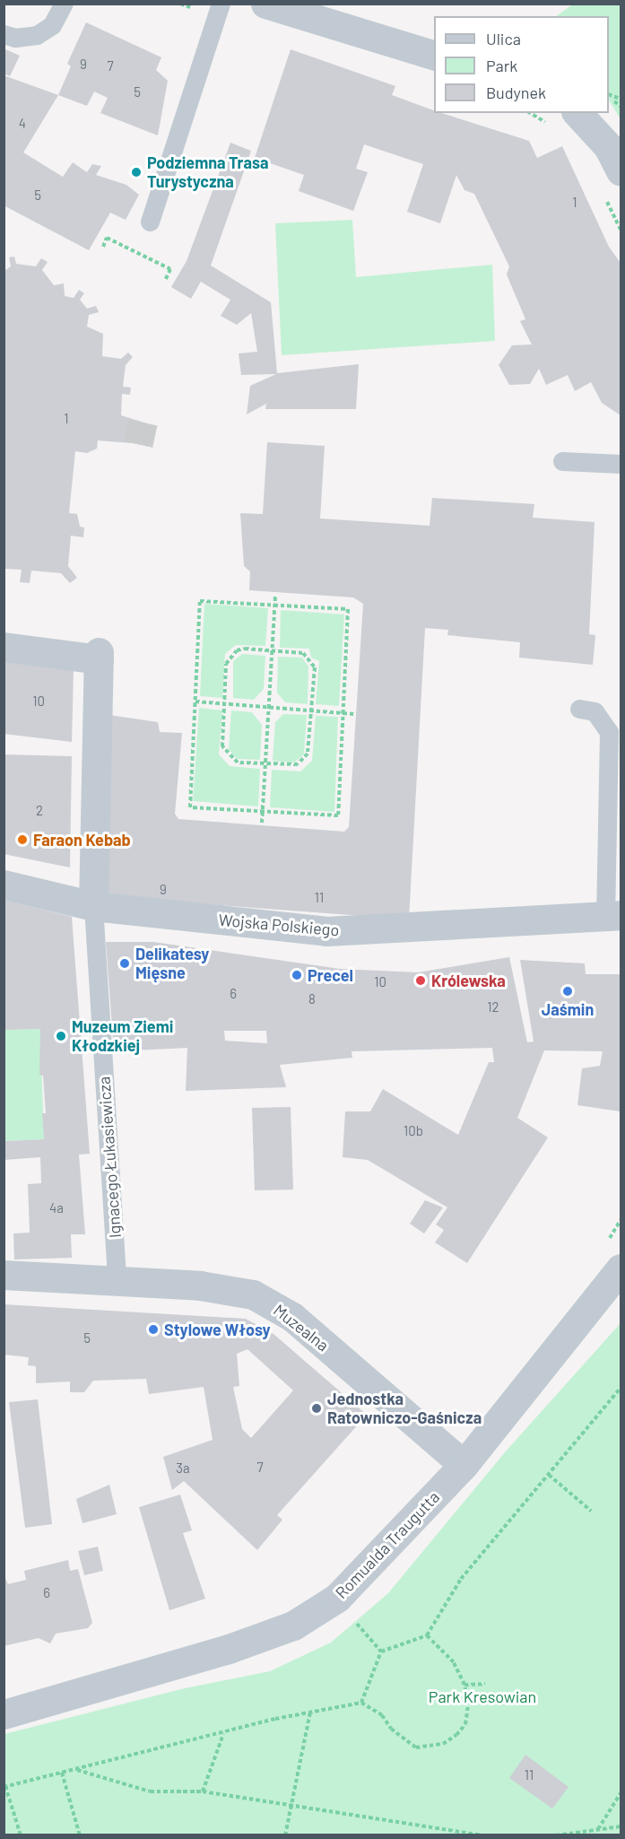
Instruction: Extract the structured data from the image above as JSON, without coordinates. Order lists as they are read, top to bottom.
{
  "streets": {
    "street": ["Wojska Polskiego", "Muzealna", "Romualda Traugutta"],
    "lane": ["Ignacego Łukasiewicza"]
  },
  "crossings": [
    ["Wojska Polskiego", "Ignacego Łukasiewicza"],
    ["Ignacego Łukasiewicza", "Muzealna"],
    ["Muzealna", "Romualda Traugutta"]
  ],
  "parks": ["Park Kresowian"],
  "places": [
    "Podziemna Trasa Turystyczna",
    "Faraon Kebab",
    "Delikatesy Mięsne",
    "Precel",
    "Królewska",
    "Jaśmin",
    "Muzeum Ziemi Kłodzkiej",
    "Stylowe Włosy",
    "Jednostka Ratowniczo-Gaśnicza"
  ],
  "house_numbers": [
    "9",
    "7",
    "5",
    "4",
    "5",
    "1",
    "1",
    "10",
    "2",
    "9",
    "11",
    "10",
    "6",
    "8",
    "12",
    "10b",
    "4a",
    "5",
    "7",
    "3a",
    "6",
    "11"
  ],
  "legend": ["Ulica", "Park", "Budynek"]
}
